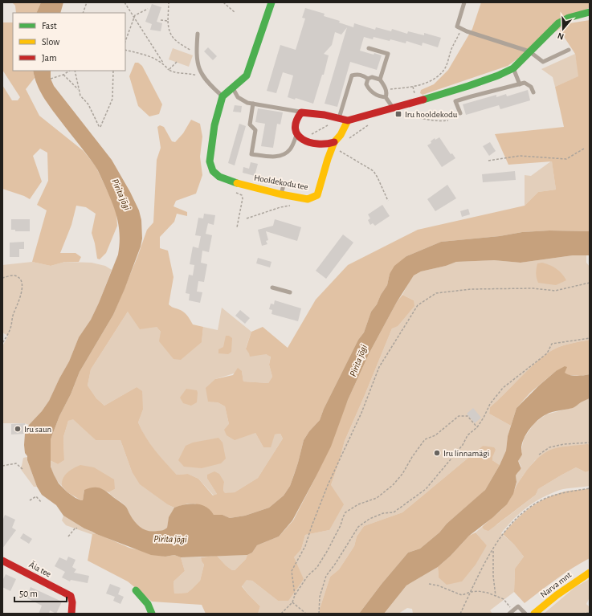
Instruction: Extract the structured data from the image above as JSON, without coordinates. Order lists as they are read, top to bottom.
{
  "streets": {
    "street": ["Hooldekodu tee", "Äia tee", "Narva mnt"]
  },
  "water": ["Pirita jõgi"],
  "places": {
    "transit": ["Iru hooldekodu"],
    "other": ["Iru saun", "Iru linnamägi"]
  },
  "legend": ["Fast", "Slow", "Jam"],
  "scale_bar": "50 m",
  "north": "bottom"
}
